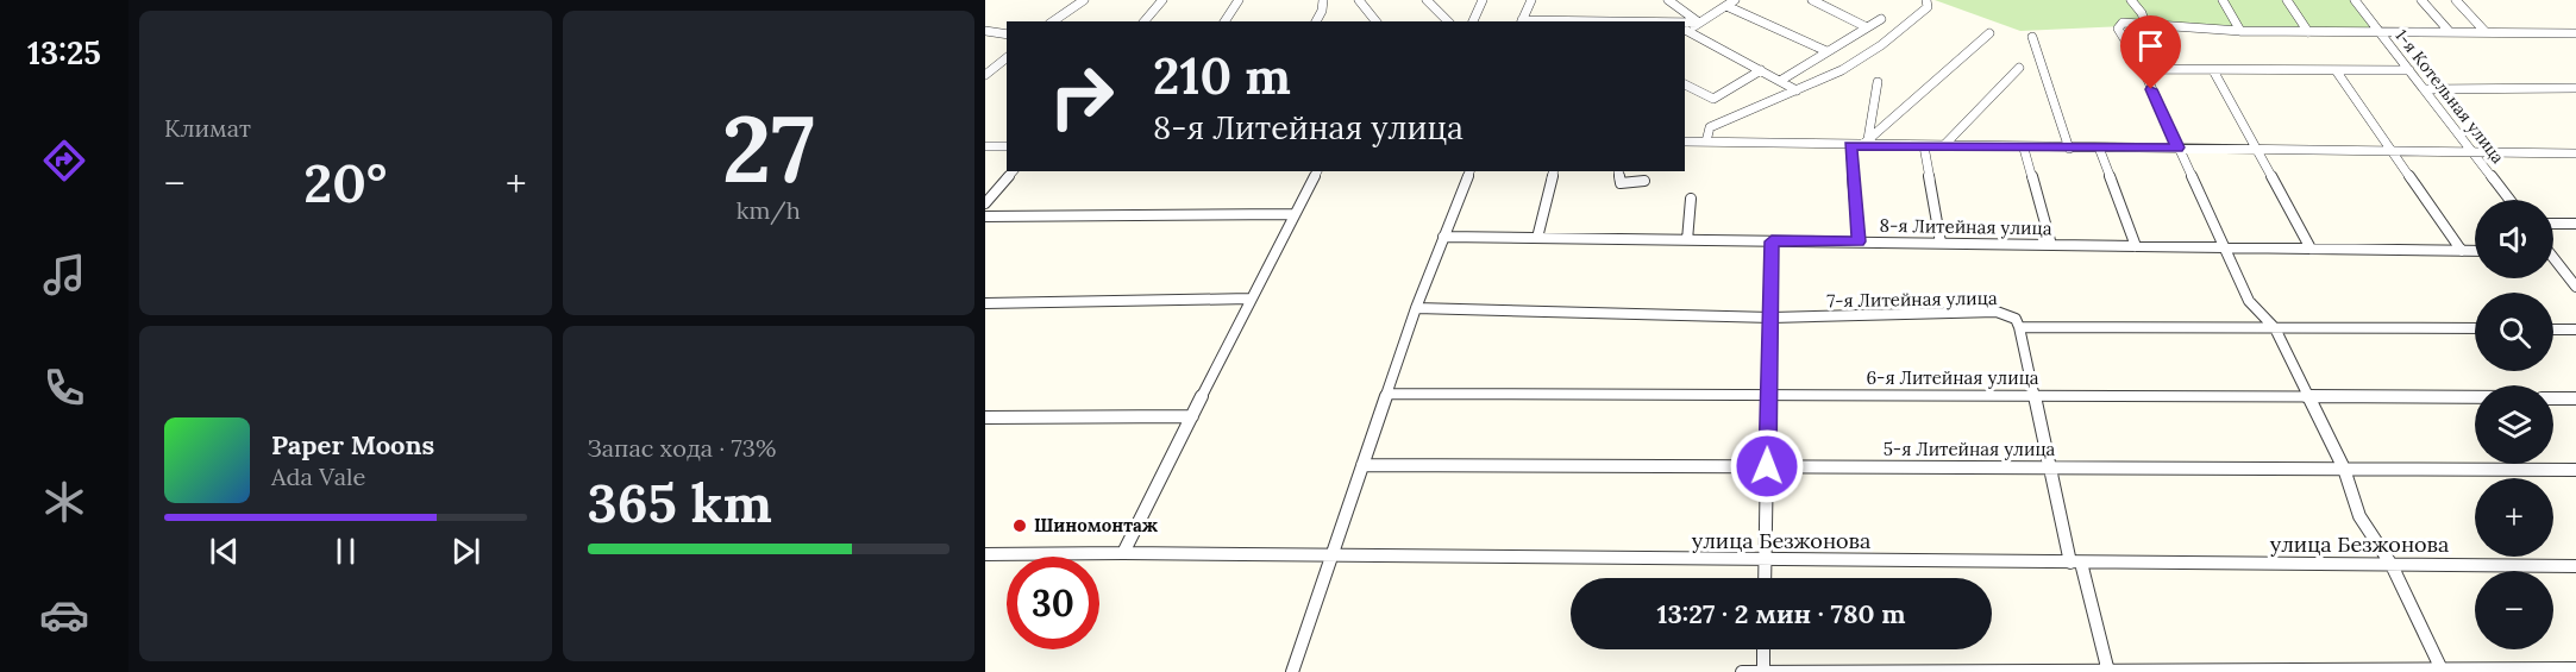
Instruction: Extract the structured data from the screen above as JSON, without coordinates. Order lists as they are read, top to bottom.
{
  "streets": {
    "street": [
      "1-я Котельная улица",
      "8-я Литейная улица",
      "7-я Литейная улица",
      "6-я Литейная улица",
      "5-я Литейная улица",
      "улица Безжонова"
    ]
  },
  "places": ["Шиномонтаж"],
  "page": {
    "tabs": "13:25",
    "tile": [
      "Климат",
      ["27", "km/h"],
      ["Запас хода · 73%", "365 km"]
    ],
    "turn": ["210 m", "8-я Литейная улица"],
    "heat": ["−", "20°", "+"],
    "map_buttons": ["+", "−"],
    "song": ["Paper Moons", "Ada Vale"],
    "limit": "30",
    "trip": "13:27 · 2 мин · 780 m"
  }
}
